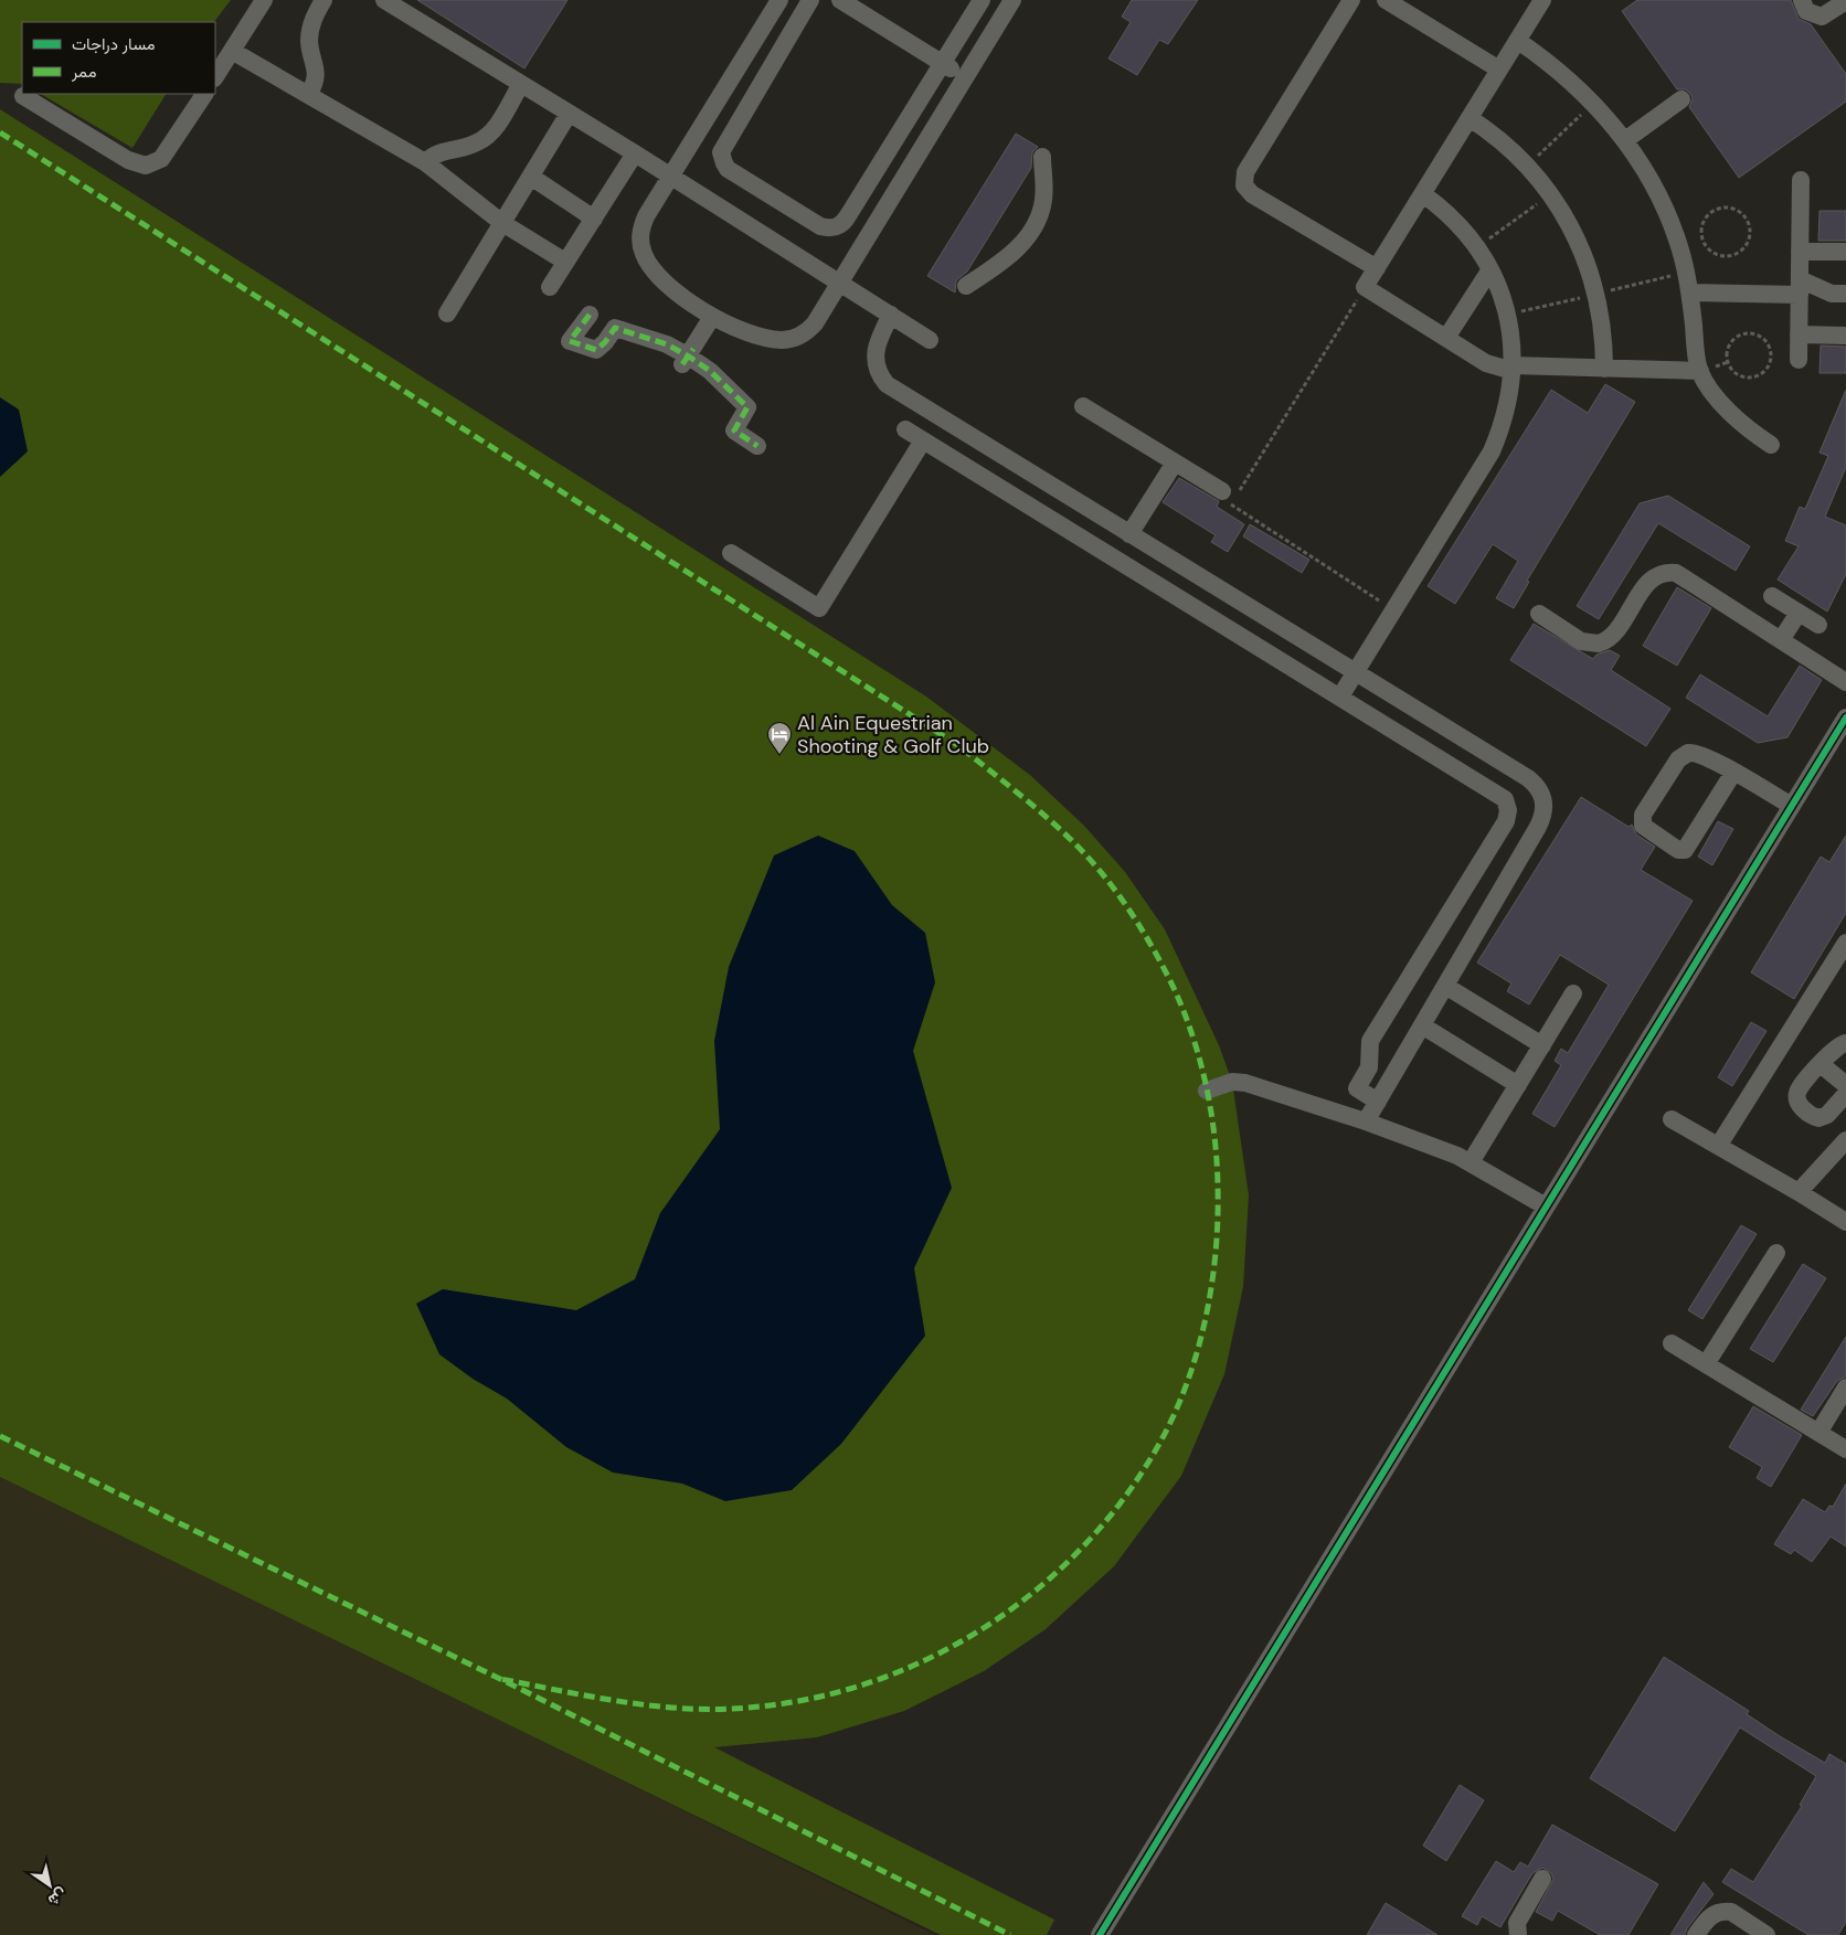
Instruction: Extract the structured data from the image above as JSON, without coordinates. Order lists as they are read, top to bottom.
{
  "places": {
    "hotel": ["Al Ain Equestrian Shooting & Golf Club"]
  },
  "legend": ["مسار دراجات", "ممر"],
  "north": "bottom right"
}
